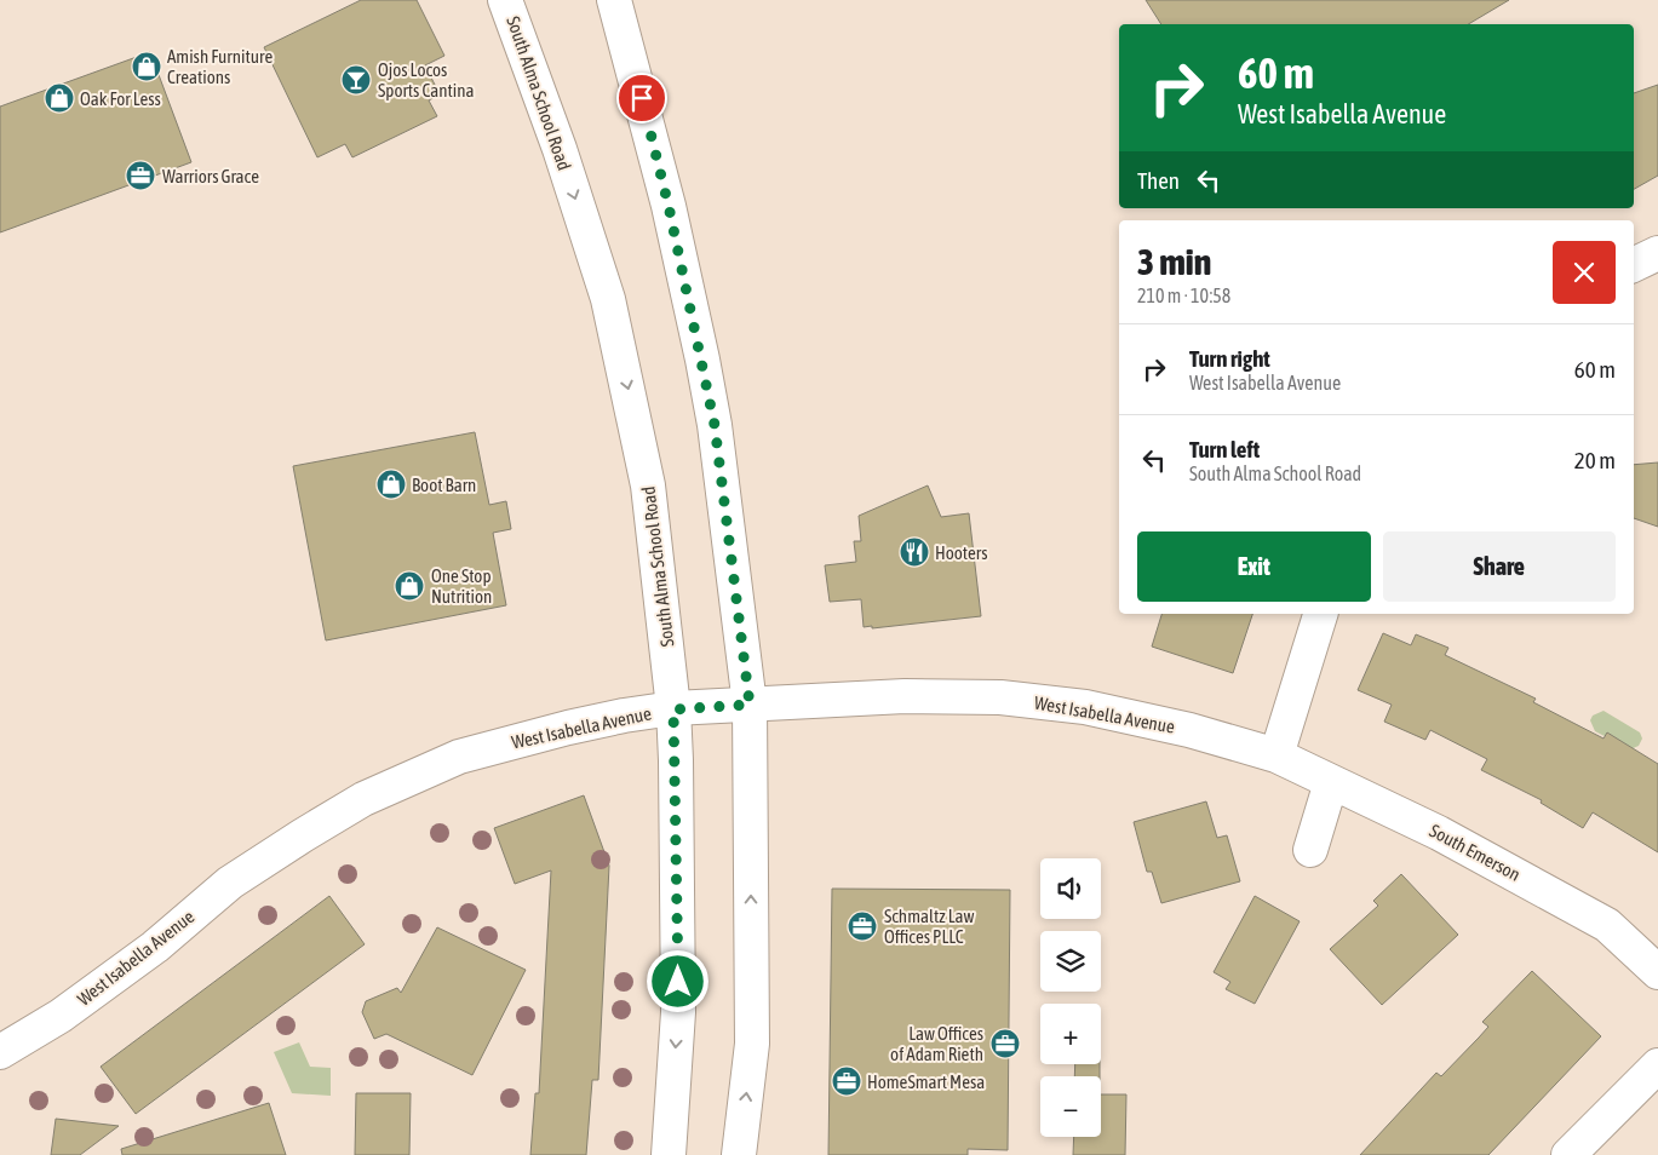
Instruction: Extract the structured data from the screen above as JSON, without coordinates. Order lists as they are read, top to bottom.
{
  "streets": {
    "main road": ["South Alma School Road", "West Isabella Avenue", "South Emerson"]
  },
  "crossings": [
    ["South Alma School Road", "West Isabella Avenue"],
    ["West Isabella Avenue", "South Emerson"]
  ],
  "places": {
    "shop": [
      "Amish Furniture Creations",
      "Oak For Less",
      "Boot Barn",
      "One Stop Nutrition"
    ],
    "bar": ["Ojos Locos Sports Cantina"],
    "office": [
      "Warriors Grace",
      "Schmaltz Law Offices PLLC",
      "Law Offices of Adam Rieth",
      "HomeSmart Mesa"
    ],
    "restaurant": ["Hooters"]
  },
  "page": {
    "turn": ["60 m", "West Isabella Avenue"],
    "then": "Then",
    "heading": ["3 min", "210 m · 10:58"],
    "list": [
      {
        "name": "Turn right",
        "note": "West Isabella Avenue",
        "value": "60 m"
      },
      {
        "name": "Turn left",
        "note": "South Alma School Road",
        "value": "20 m"
      }
    ],
    "buttons": ["Exit", "Share"],
    "map_buttons": ["+", "−"]
  }
}
